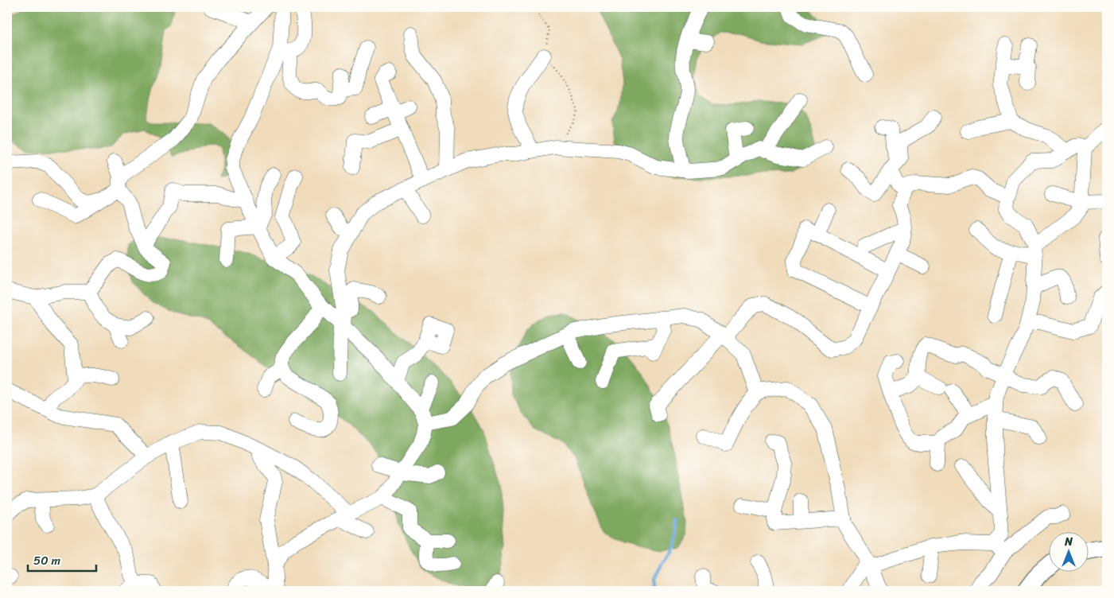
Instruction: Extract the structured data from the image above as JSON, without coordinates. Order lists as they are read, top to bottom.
{
  "scale_bar": "50 m",
  "north": "top"
}
